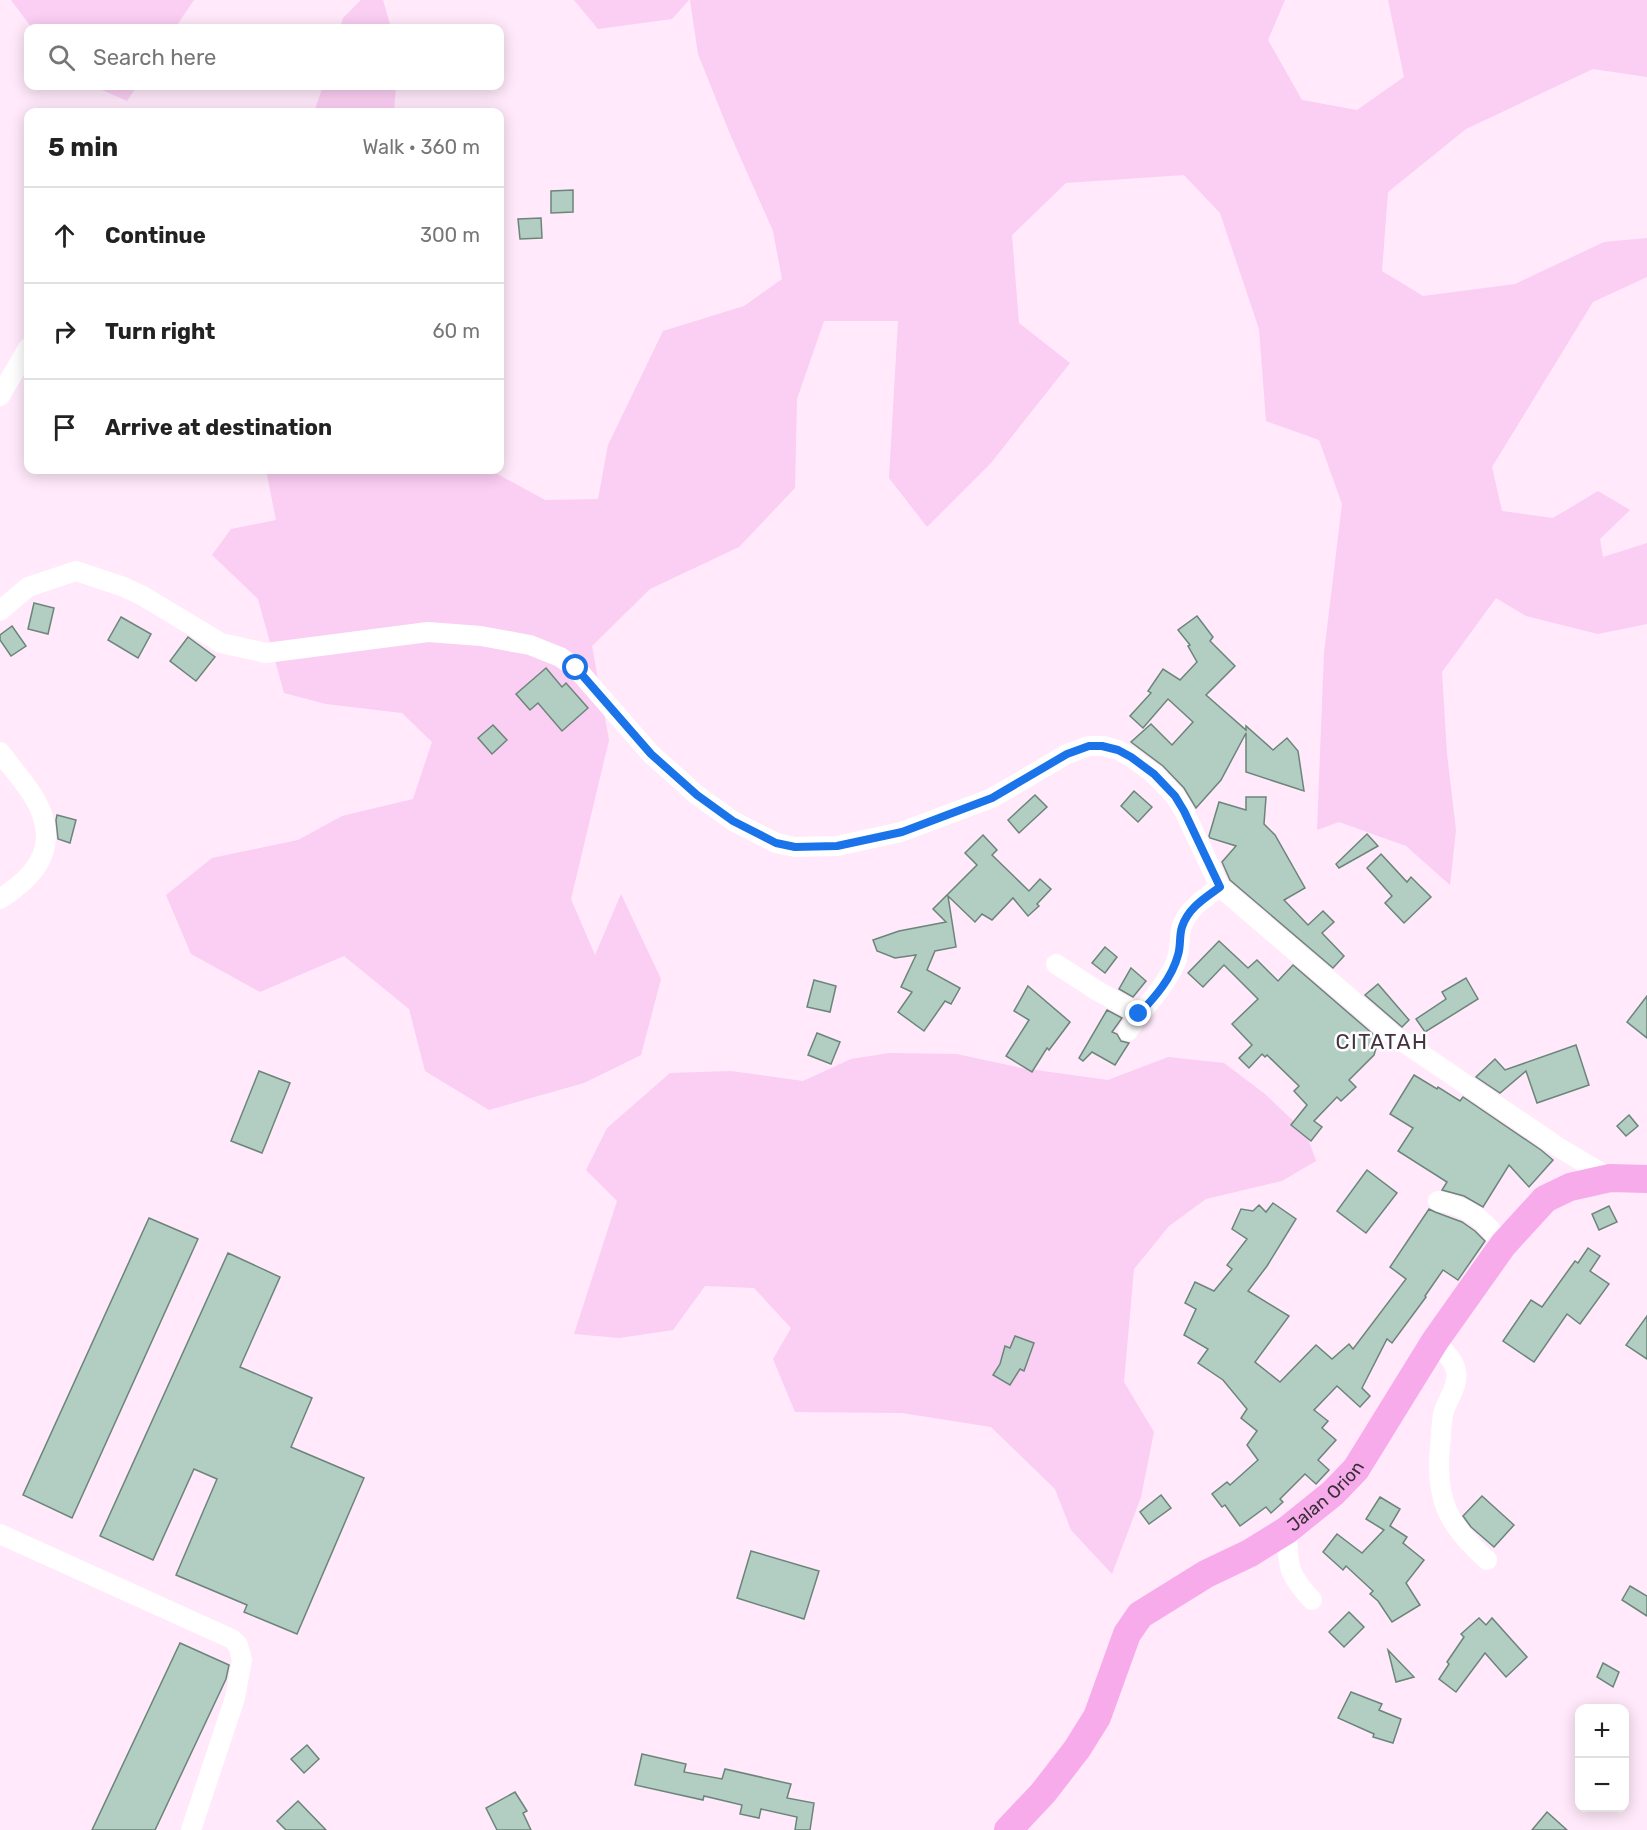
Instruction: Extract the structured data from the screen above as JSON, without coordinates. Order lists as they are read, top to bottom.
{
  "streets": {
    "highway": ["Jalan Orion"]
  },
  "districts": ["CITATAH"],
  "page": {
    "search": "Search here",
    "heading": ["5 min", "Walk · 360 m"],
    "list": [
      ["Continue", "300 m"],
      ["Turn right", "60 m"],
      "Arrive at destination"
    ],
    "map_buttons": ["+", "−"]
  }
}
